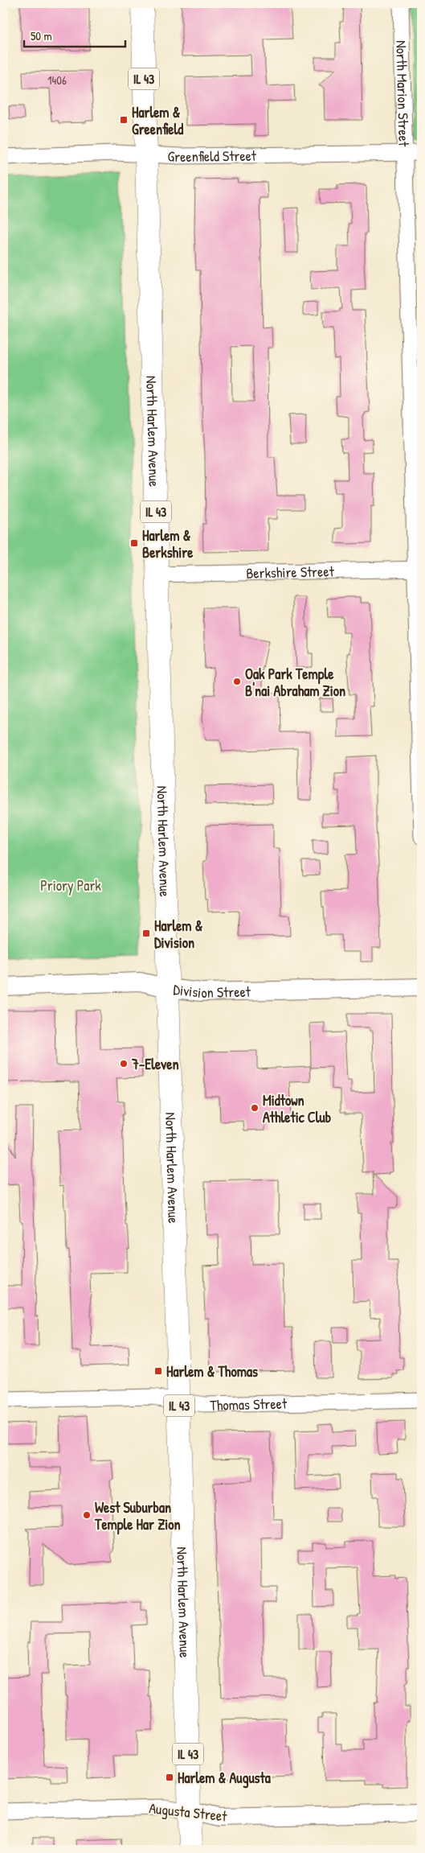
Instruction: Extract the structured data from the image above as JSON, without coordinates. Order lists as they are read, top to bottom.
{
  "streets": {
    "main road": ["IL 43", "North Harlem Avenue"],
    "street": [
      "North Marion Street",
      "Greenfield Street",
      "Berkshire Street",
      "Division Street",
      "Thomas Street",
      "Augusta Street"
    ]
  },
  "crossings": [
    ["North Marion Street", "Greenfield Street"],
    ["North Marion Street", "Berkshire Street"],
    ["Greenfield Street", "North Harlem Avenue"],
    ["North Harlem Avenue", "Berkshire Street"],
    ["North Harlem Avenue", "Division Street"],
    ["North Harlem Avenue", "Thomas Street"],
    ["North Harlem Avenue", "Augusta Street"]
  ],
  "parks": ["Priory Park"],
  "places": {
    "transit": [
      "Harlem & Greenfield",
      "Harlem & Berkshire",
      "Harlem & Division",
      "Harlem & Thomas",
      "Harlem & Augusta"
    ],
    "other": [
      "Oak Park Temple B'nai Abraham Zion",
      "7-Eleven",
      "Midtown Athletic Club",
      "West Suburban Temple Har Zion"
    ]
  },
  "house_numbers": ["1406"],
  "scale_bar": "50 m"
}
